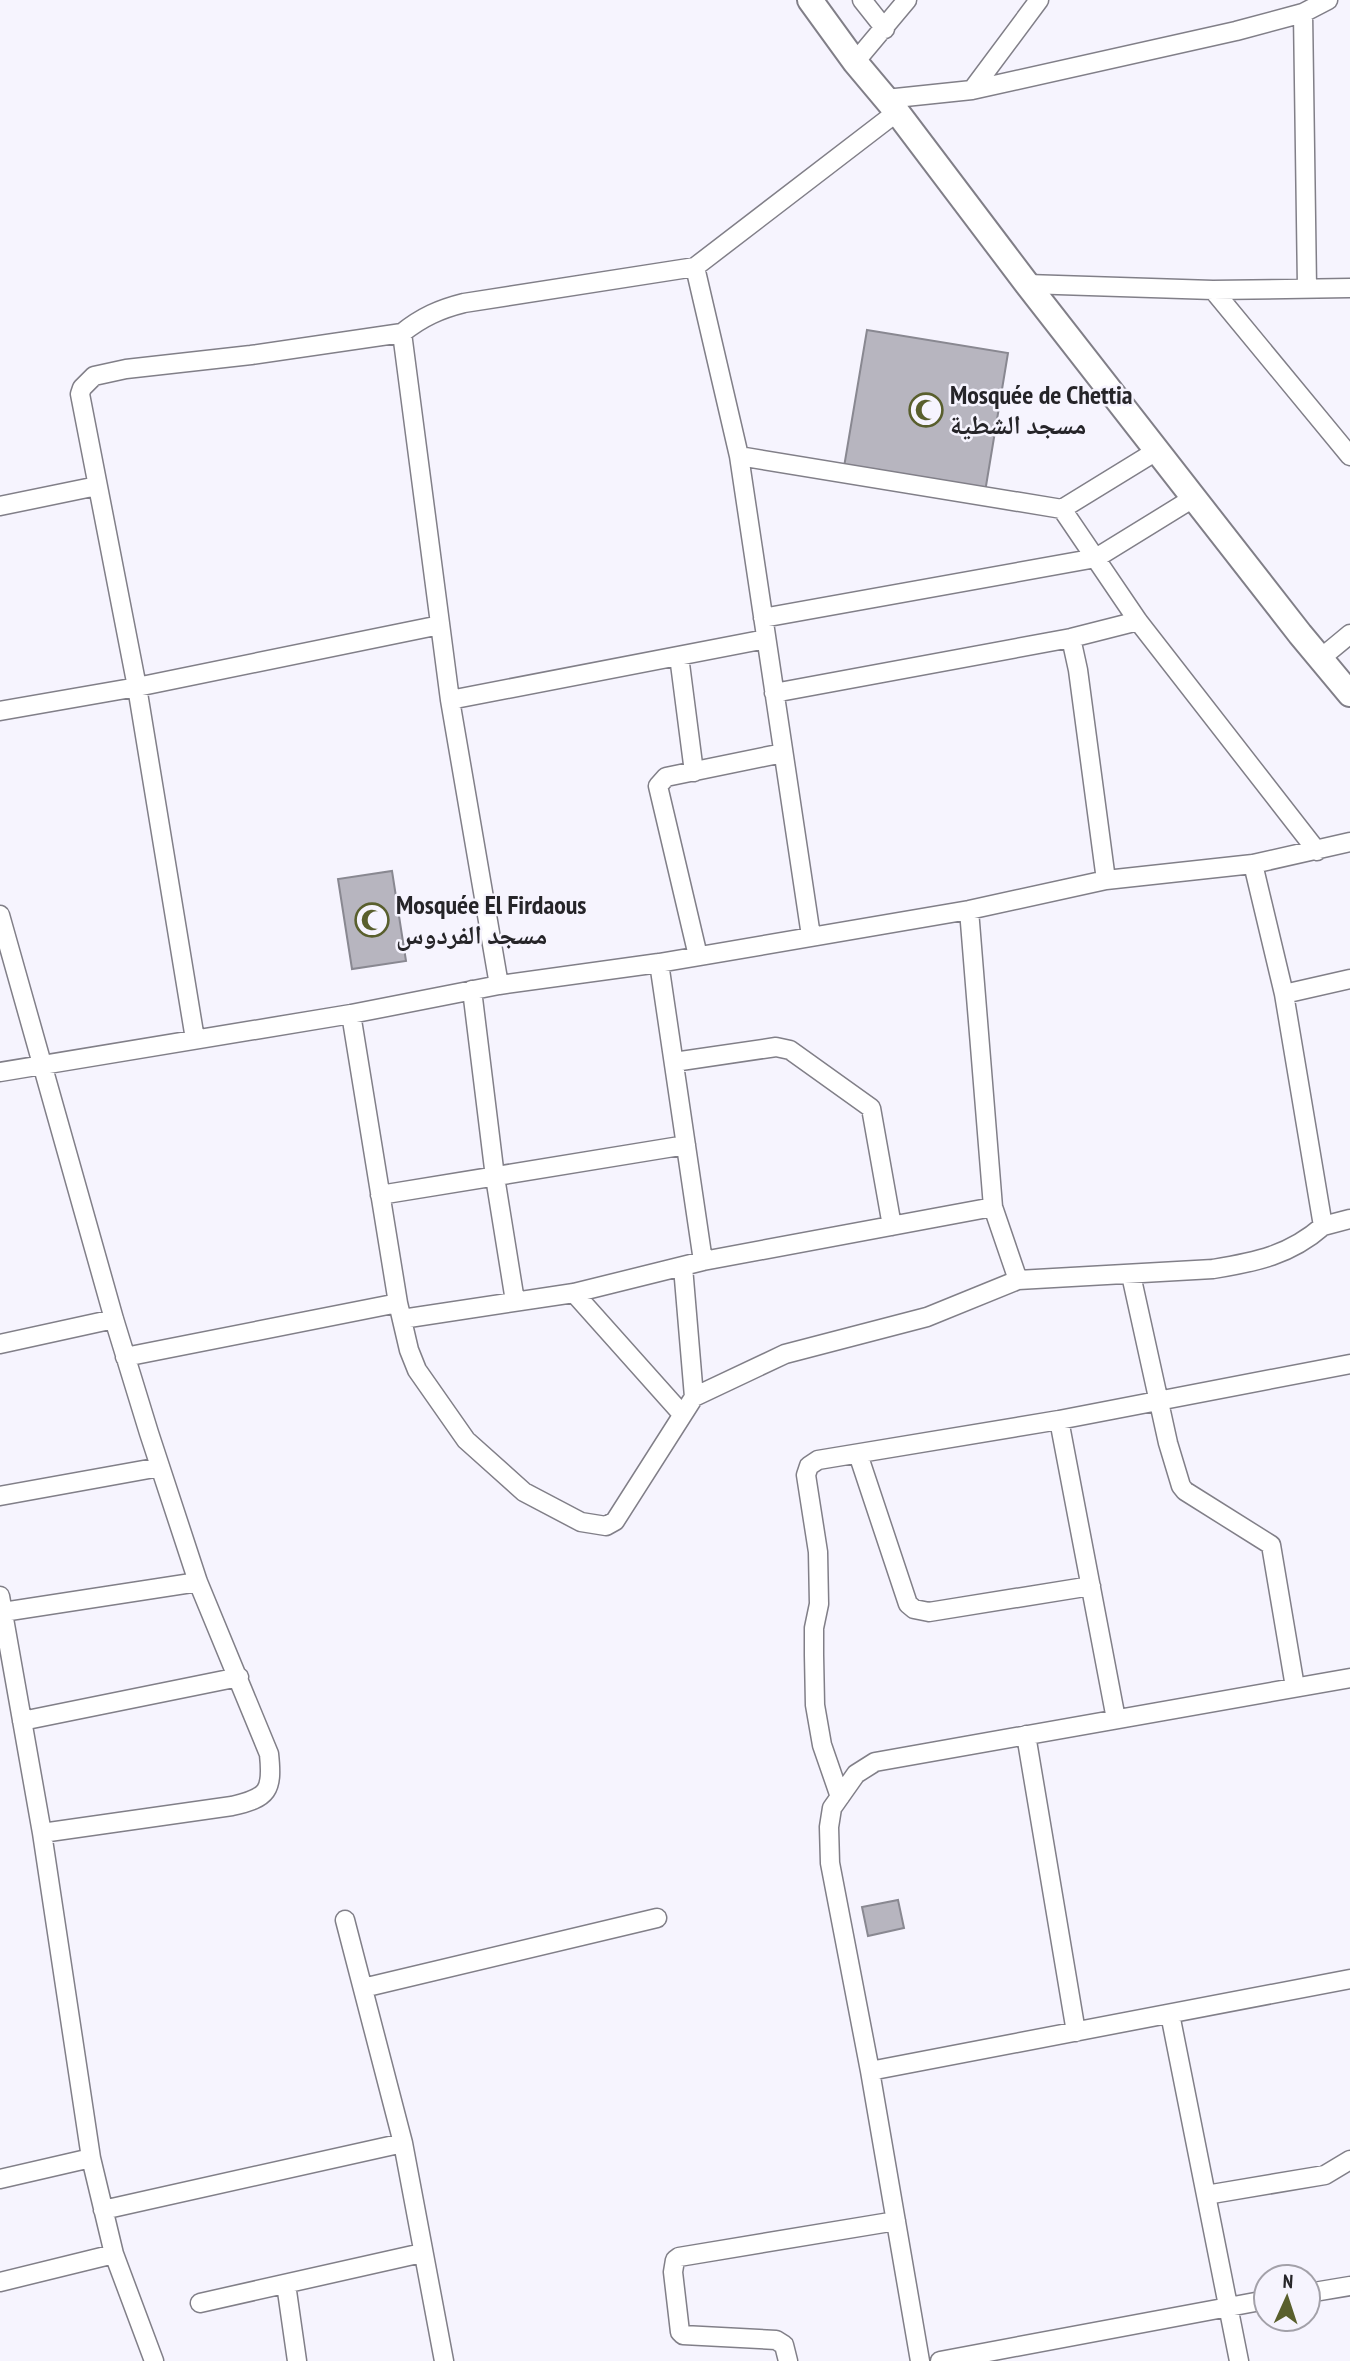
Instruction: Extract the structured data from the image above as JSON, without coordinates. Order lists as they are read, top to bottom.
{
  "places": {
    "mosque": ["Mosquée de Chettia مسجد الشطية", "Mosquée El Firdaous مسجد الفردوس"]
  },
  "north": "top"
}
